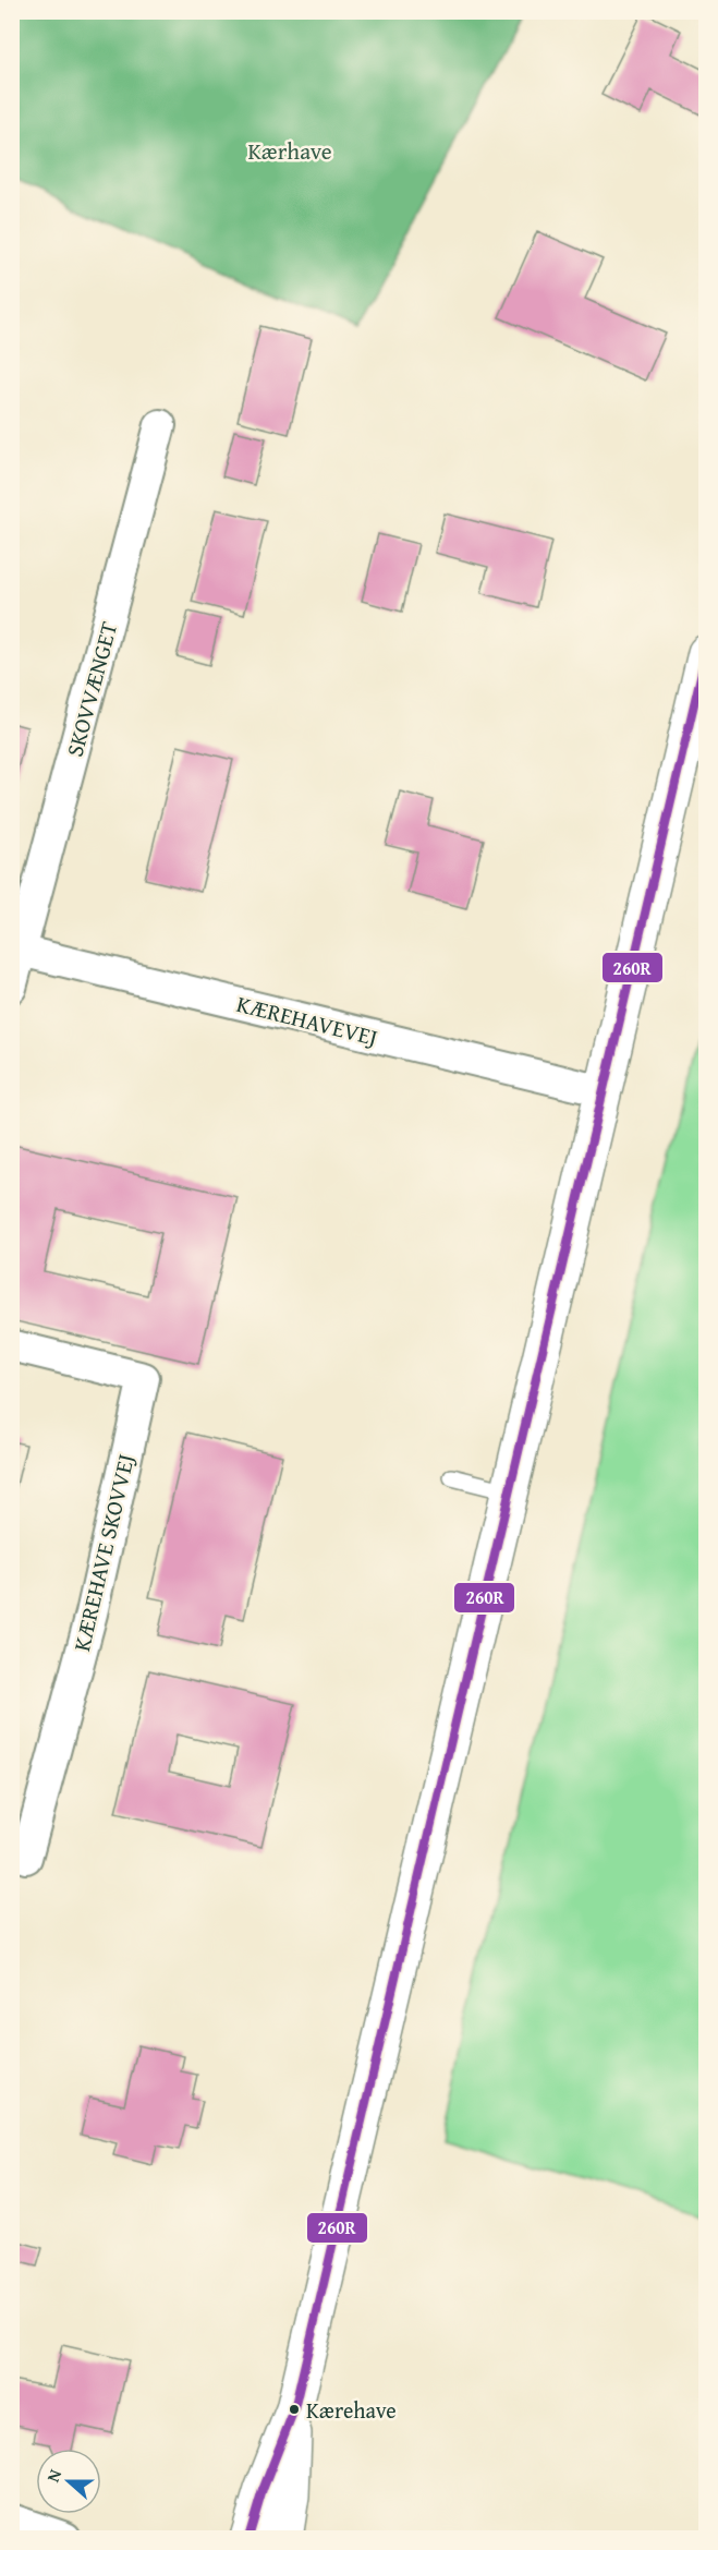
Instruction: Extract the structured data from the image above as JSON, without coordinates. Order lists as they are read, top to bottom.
{
  "streets": {
    "street": ["SKOVVÆNGET", "KÆREHAVEVEJ", "KÆREHAVE SKOVVEJ"]
  },
  "crossings": [
    ["SKOVVÆNGET", "KÆREHAVEVEJ"]
  ],
  "parks": ["Kærhave"],
  "places": ["Kærehave"],
  "lines": ["transit line 260R"],
  "north": "left"
}
